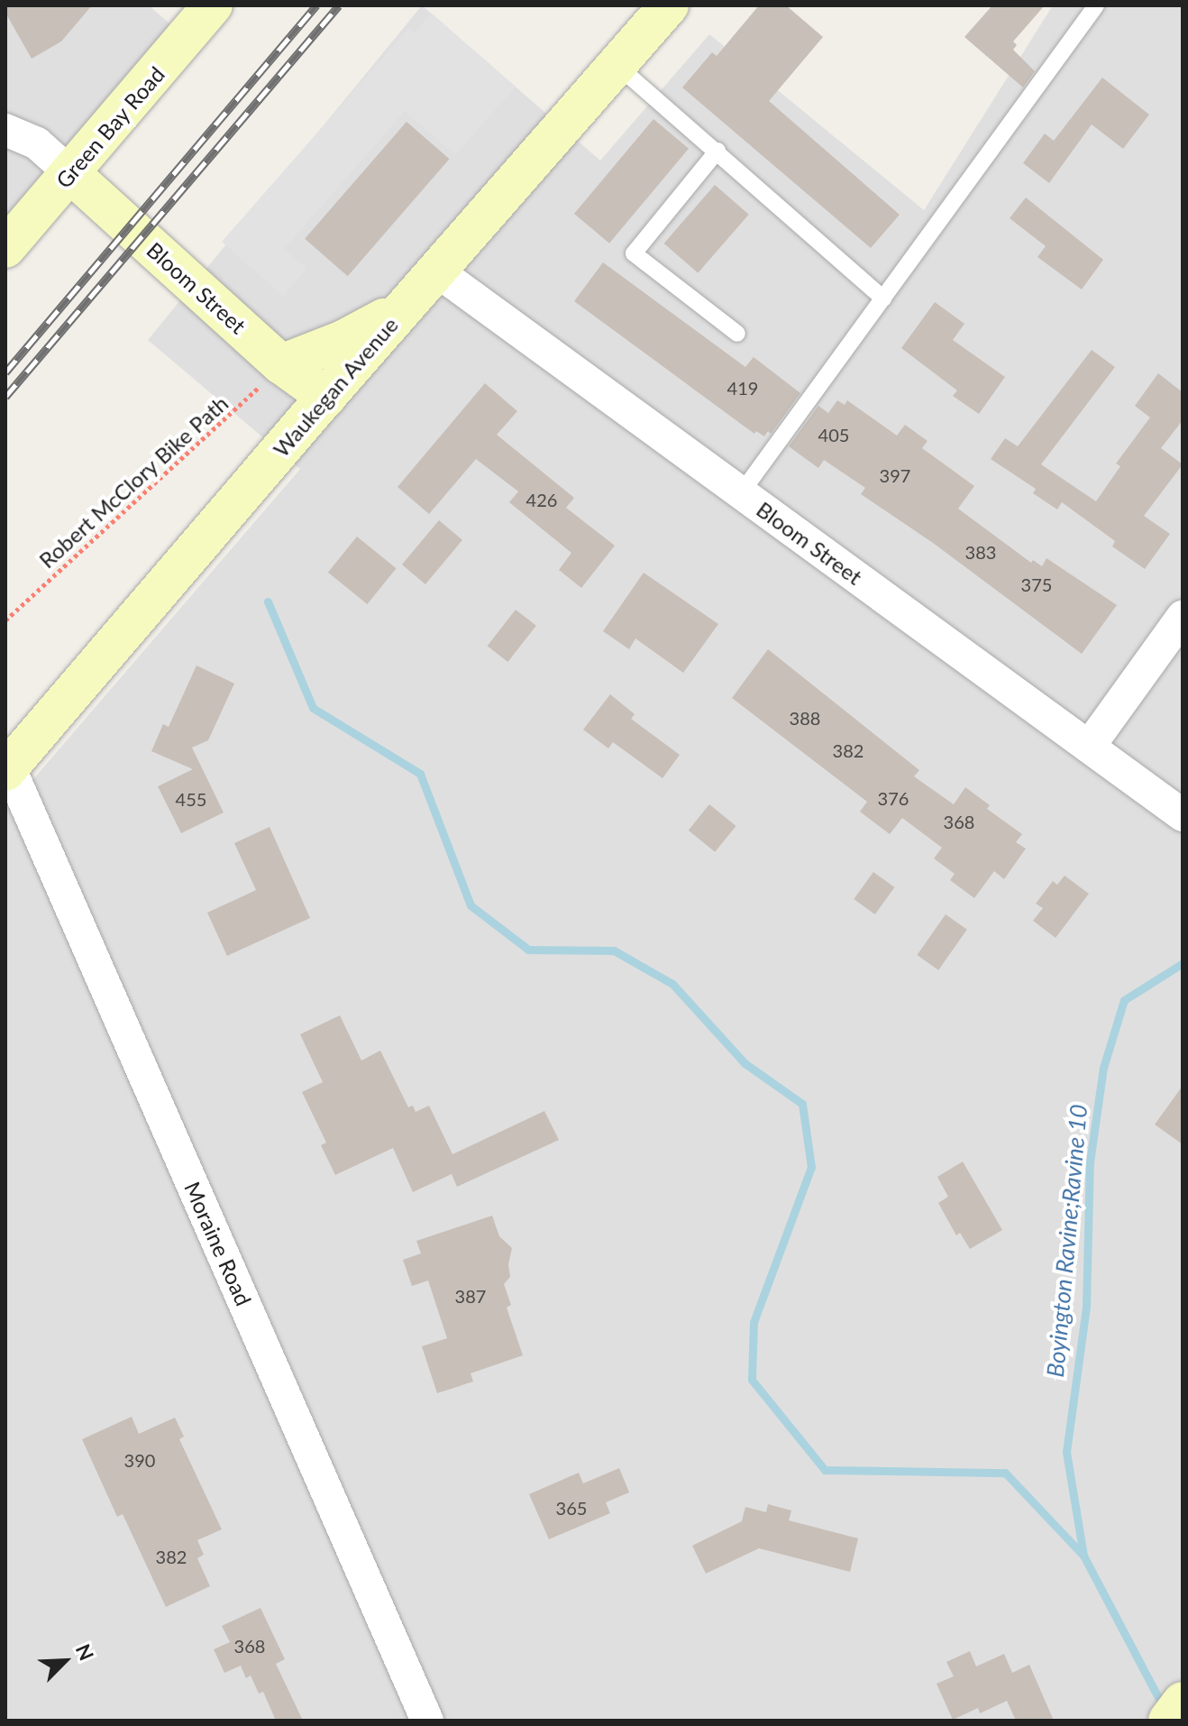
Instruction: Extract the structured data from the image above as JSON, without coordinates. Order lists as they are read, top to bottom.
{
  "streets": {
    "main road": ["Green Bay Road", "Bloom Street", "Waukegan Avenue"],
    "street": ["Moraine Road"],
    "path": ["Robert McClory Bike Path"]
  },
  "crossings": [
    ["Green Bay Road", "Bloom Street"],
    ["Bloom Street", "Waukegan Avenue"],
    ["Bloom Street", "Robert McClory Bike Path"],
    ["Waukegan Avenue", "Moraine Road"]
  ],
  "water": ["Boyington Ravine;Ravine 10"],
  "house_numbers": [
    "419",
    "405",
    "397",
    "426",
    "383",
    "375",
    "388",
    "382",
    "376",
    "455",
    "368",
    "387",
    "390",
    "365",
    "382",
    "368"
  ],
  "north": "top right"
}
